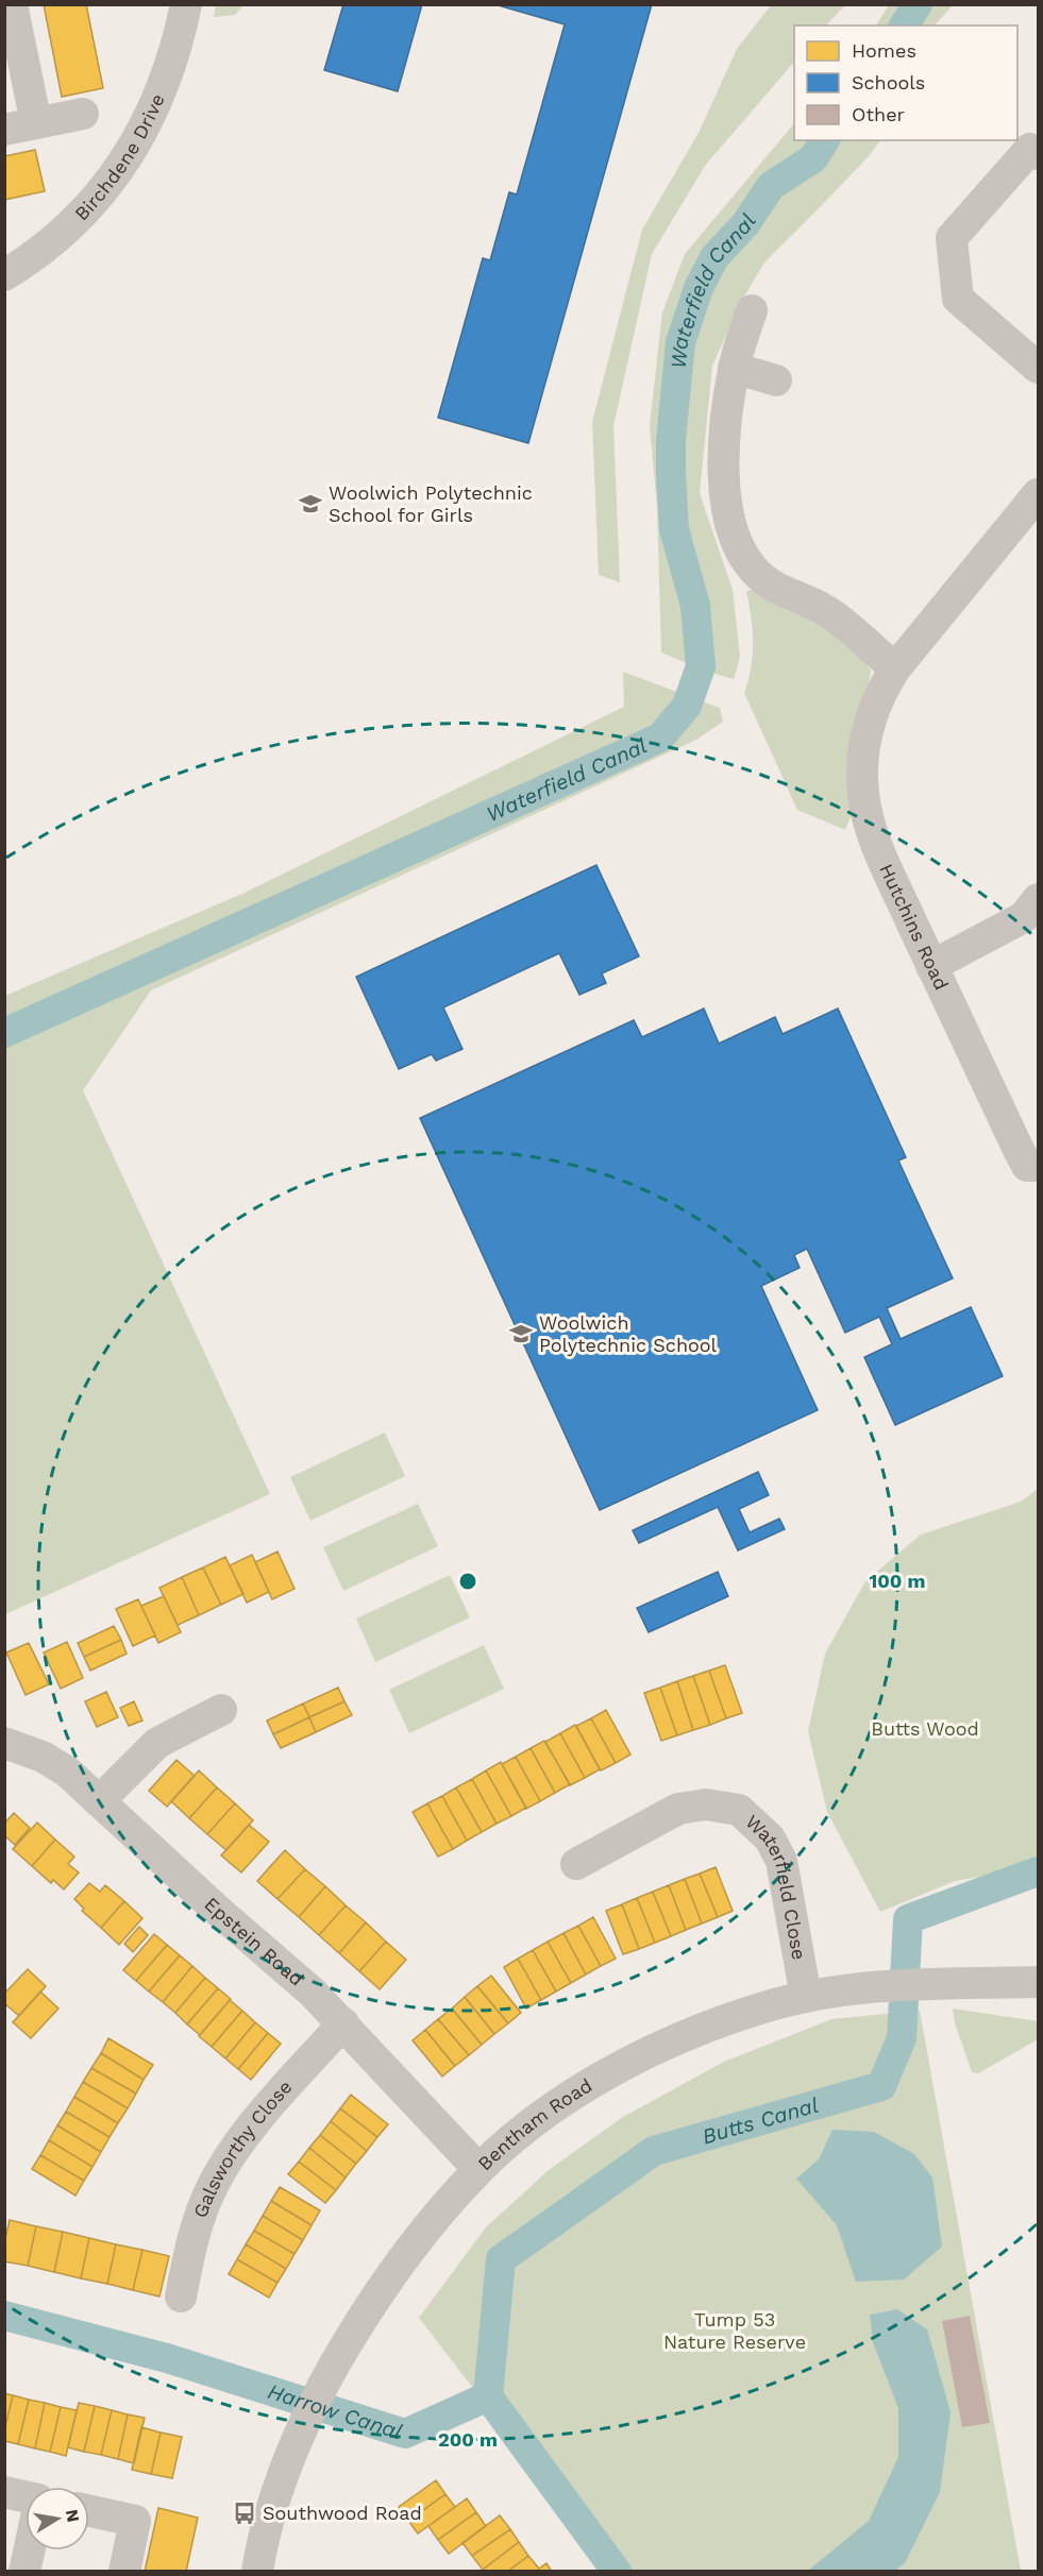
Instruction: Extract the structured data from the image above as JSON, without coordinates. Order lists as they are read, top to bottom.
{
  "streets": {
    "street": [
      "Birchdene Drive",
      "Hutchins Road",
      "Waterfield Close",
      "Epstein Road",
      "Bentham Road",
      "Galsworthy Close"
    ]
  },
  "crossings": [
    ["Waterfield Close", "Bentham Road"],
    ["Epstein Road", "Bentham Road"],
    ["Epstein Road", "Galsworthy Close"]
  ],
  "water": ["Waterfield Canal", "Butts Canal", "Harrow Canal"],
  "parks": ["Butts Wood", "Tump 53 Nature Reserve"],
  "places": {
    "school or university": ["Woolwich Polytechnic School for Girls", "Woolwich Polytechnic School"],
    "bus stop": ["Southwood Road"]
  },
  "legend": ["Homes", "Schools", "Other"],
  "north": "right",
  "rings": ["100 m", "200 m"]
}
